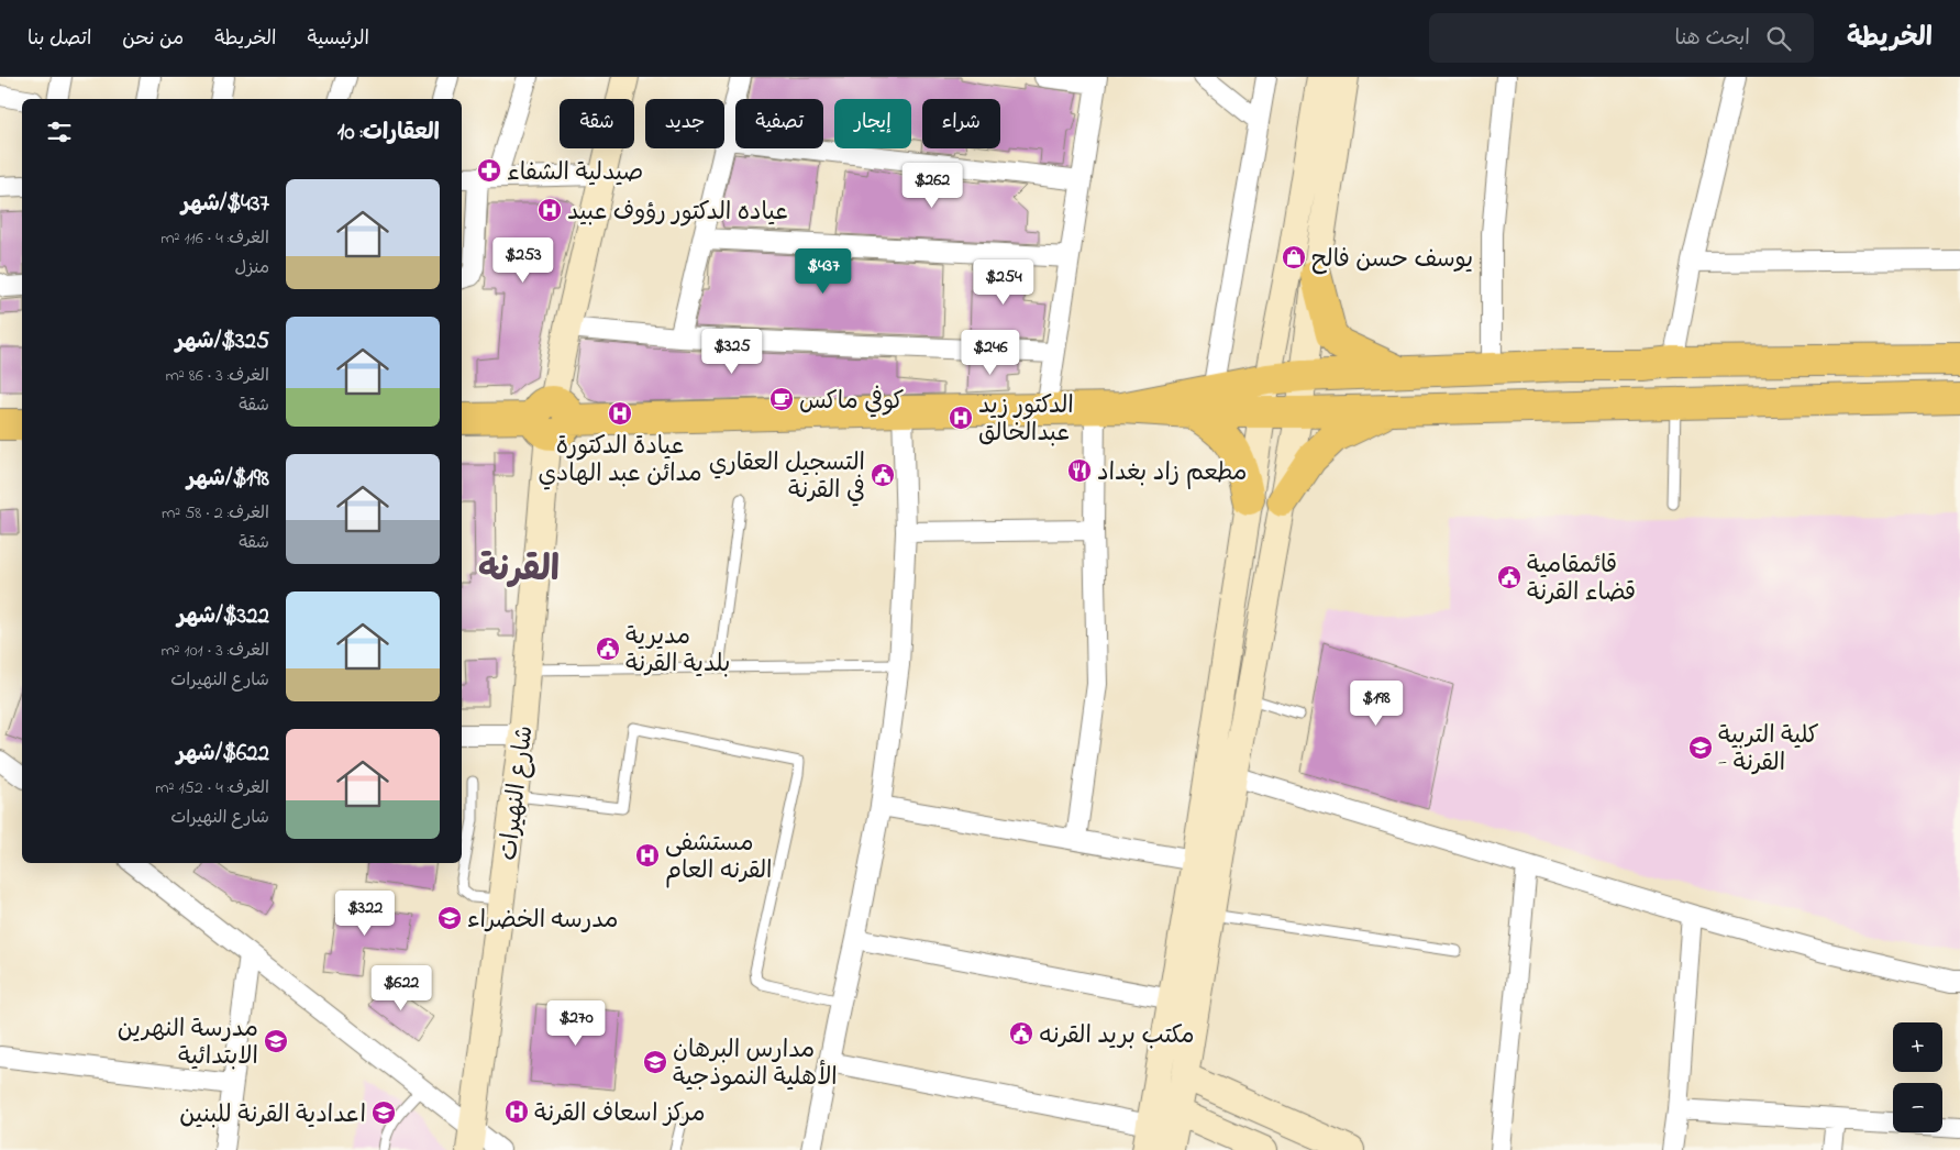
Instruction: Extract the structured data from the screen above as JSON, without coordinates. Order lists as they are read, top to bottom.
{
  "streets": {
    "main road": ["شارع النهيرات"]
  },
  "districts": ["القرنة"],
  "places": {
    "pharmacy": ["صيدلية الشفاء"],
    "hospital": [
      "عياده الدكتور رؤوف عبيد",
      "عيادة الدكتورة مدائن عبد الهادي",
      "الدكتور زيد عبدالخالق",
      "مستشفى القرنه العام",
      "مركز اسعاف القرنة"
    ],
    "shop": ["يوسف حسن فالح"],
    "cafe": ["كوفي ماكس"],
    "restaurant": ["مطعم زاد بغداد"],
    "public building": [
      "التسجيل العقاري في القرنة",
      "قائمقامية قضاء القرنة",
      "مديرية بلدية القرنة",
      "مكتب بريد القرنه"
    ],
    "school or university": [
      "كلية التربية - القرنة",
      "مدرسه الخضراء",
      "مدرسة النهرين الابتدائية",
      "مدارس البرهان الأهلية النموذجية",
      "اعدادية القرنة للبنين"
    ]
  },
  "page": {
    "header": "الخريطة",
    "search": "ابحث هنا",
    "nav": [
      "الرئيسية",
      "الخريطة",
      "من نحن",
      "اتصل بنا"
    ],
    "chip": [
      "شراء",
      "إيجار",
      "تصفية",
      "جديد",
      "شقة"
    ],
    "heading": "العقارات: 10",
    "price": [
      "$262",
      "$253",
      "$437",
      "$254",
      "$325",
      "$246",
      "$198",
      "$322",
      "$622",
      "$270"
    ],
    "list": [
      {
        "name": "$437/شهر",
        "note": "الغرف: 4 · 116 m² · منزل"
      },
      {
        "name": "$325/شهر",
        "note": "الغرف: 3 · 86 m² · شقة"
      },
      {
        "name": "$198/شهر",
        "note": "الغرف: 2 · 58 m² · شقة"
      },
      {
        "name": "$322/شهر",
        "note": "الغرف: 3 · 101 m² · شارع النهيرات"
      },
      {
        "name": "$622/شهر",
        "note": "الغرف: 4 · 152 m² · شارع النهيرات"
      }
    ],
    "map_buttons": ["+", "−"]
  }
}
